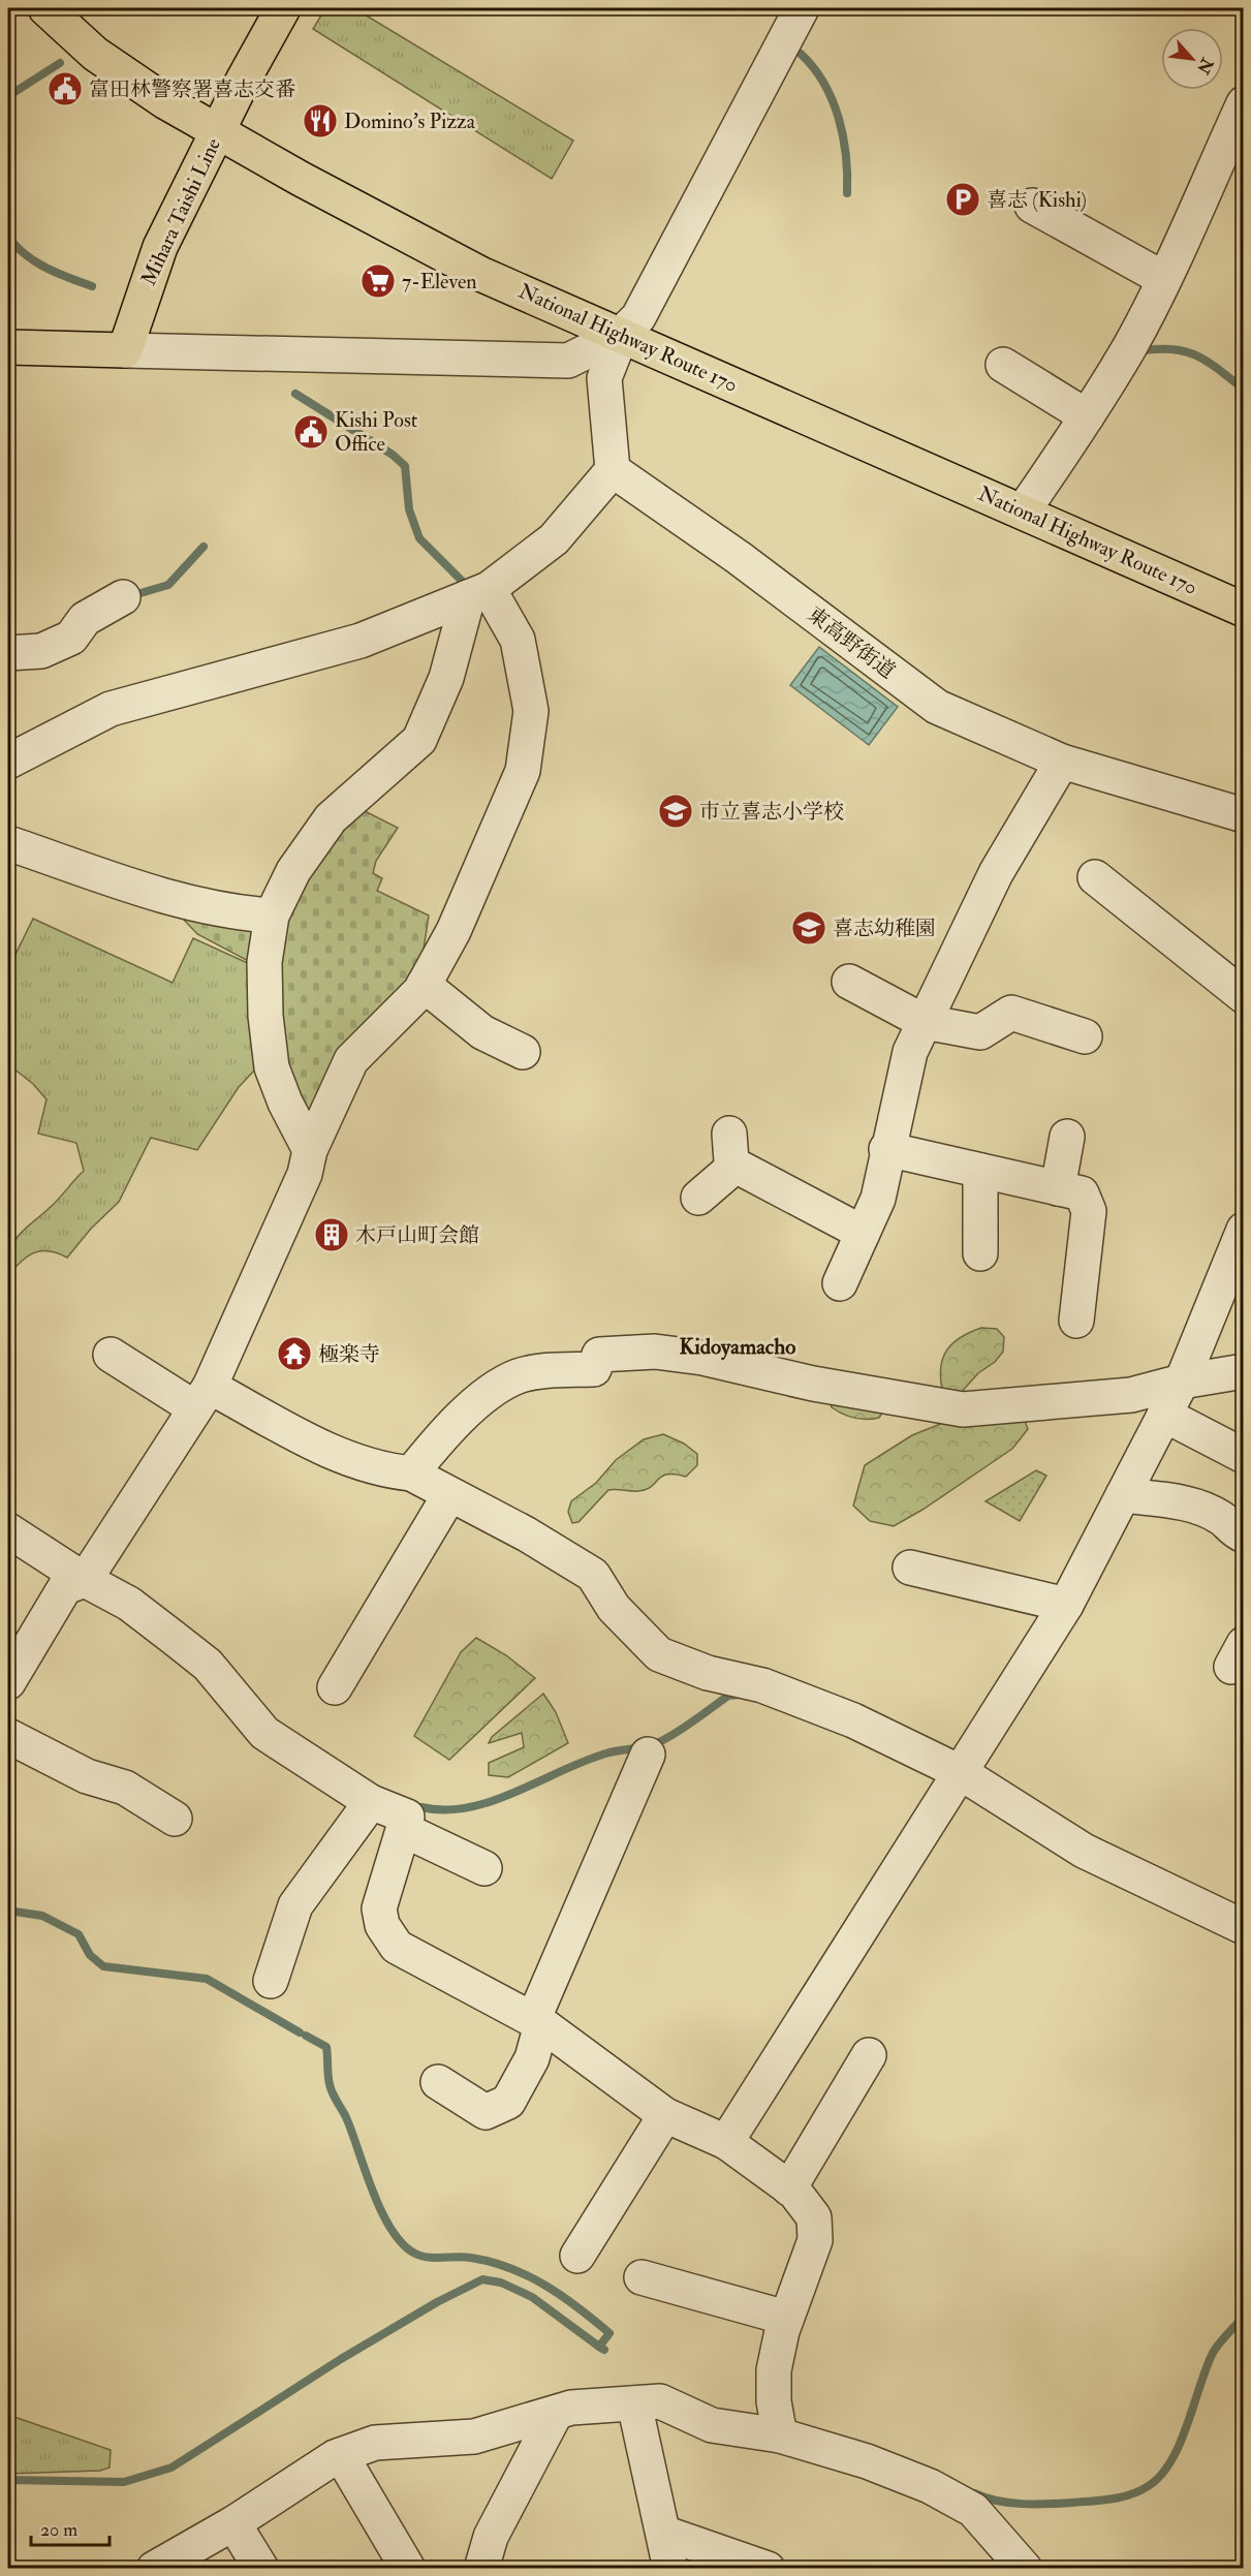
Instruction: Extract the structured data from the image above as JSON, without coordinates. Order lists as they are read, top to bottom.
{
  "streets": {
    "main road": ["Mihara Taishi Line", "National Highway Route 170"],
    "street": ["東高野街道"]
  },
  "crossings": [
    ["Mihara Taishi Line", "National Highway Route 170"]
  ],
  "districts": ["Kidoyamacho"],
  "places": {
    "public building": ["富田林警察署喜志交番", "Kishi Post Office"],
    "restaurant": ["Domino's Pizza"],
    "parking": ["喜志 (Kishi)"],
    "supermarket": ["7-Eleven"],
    "school or university": ["市立喜志小学校", "喜志幼稚園"],
    "building": ["木戸山町会館"],
    "temple": ["極楽寺"]
  },
  "scale_bar": "20 m",
  "north": "bottom right"
}
